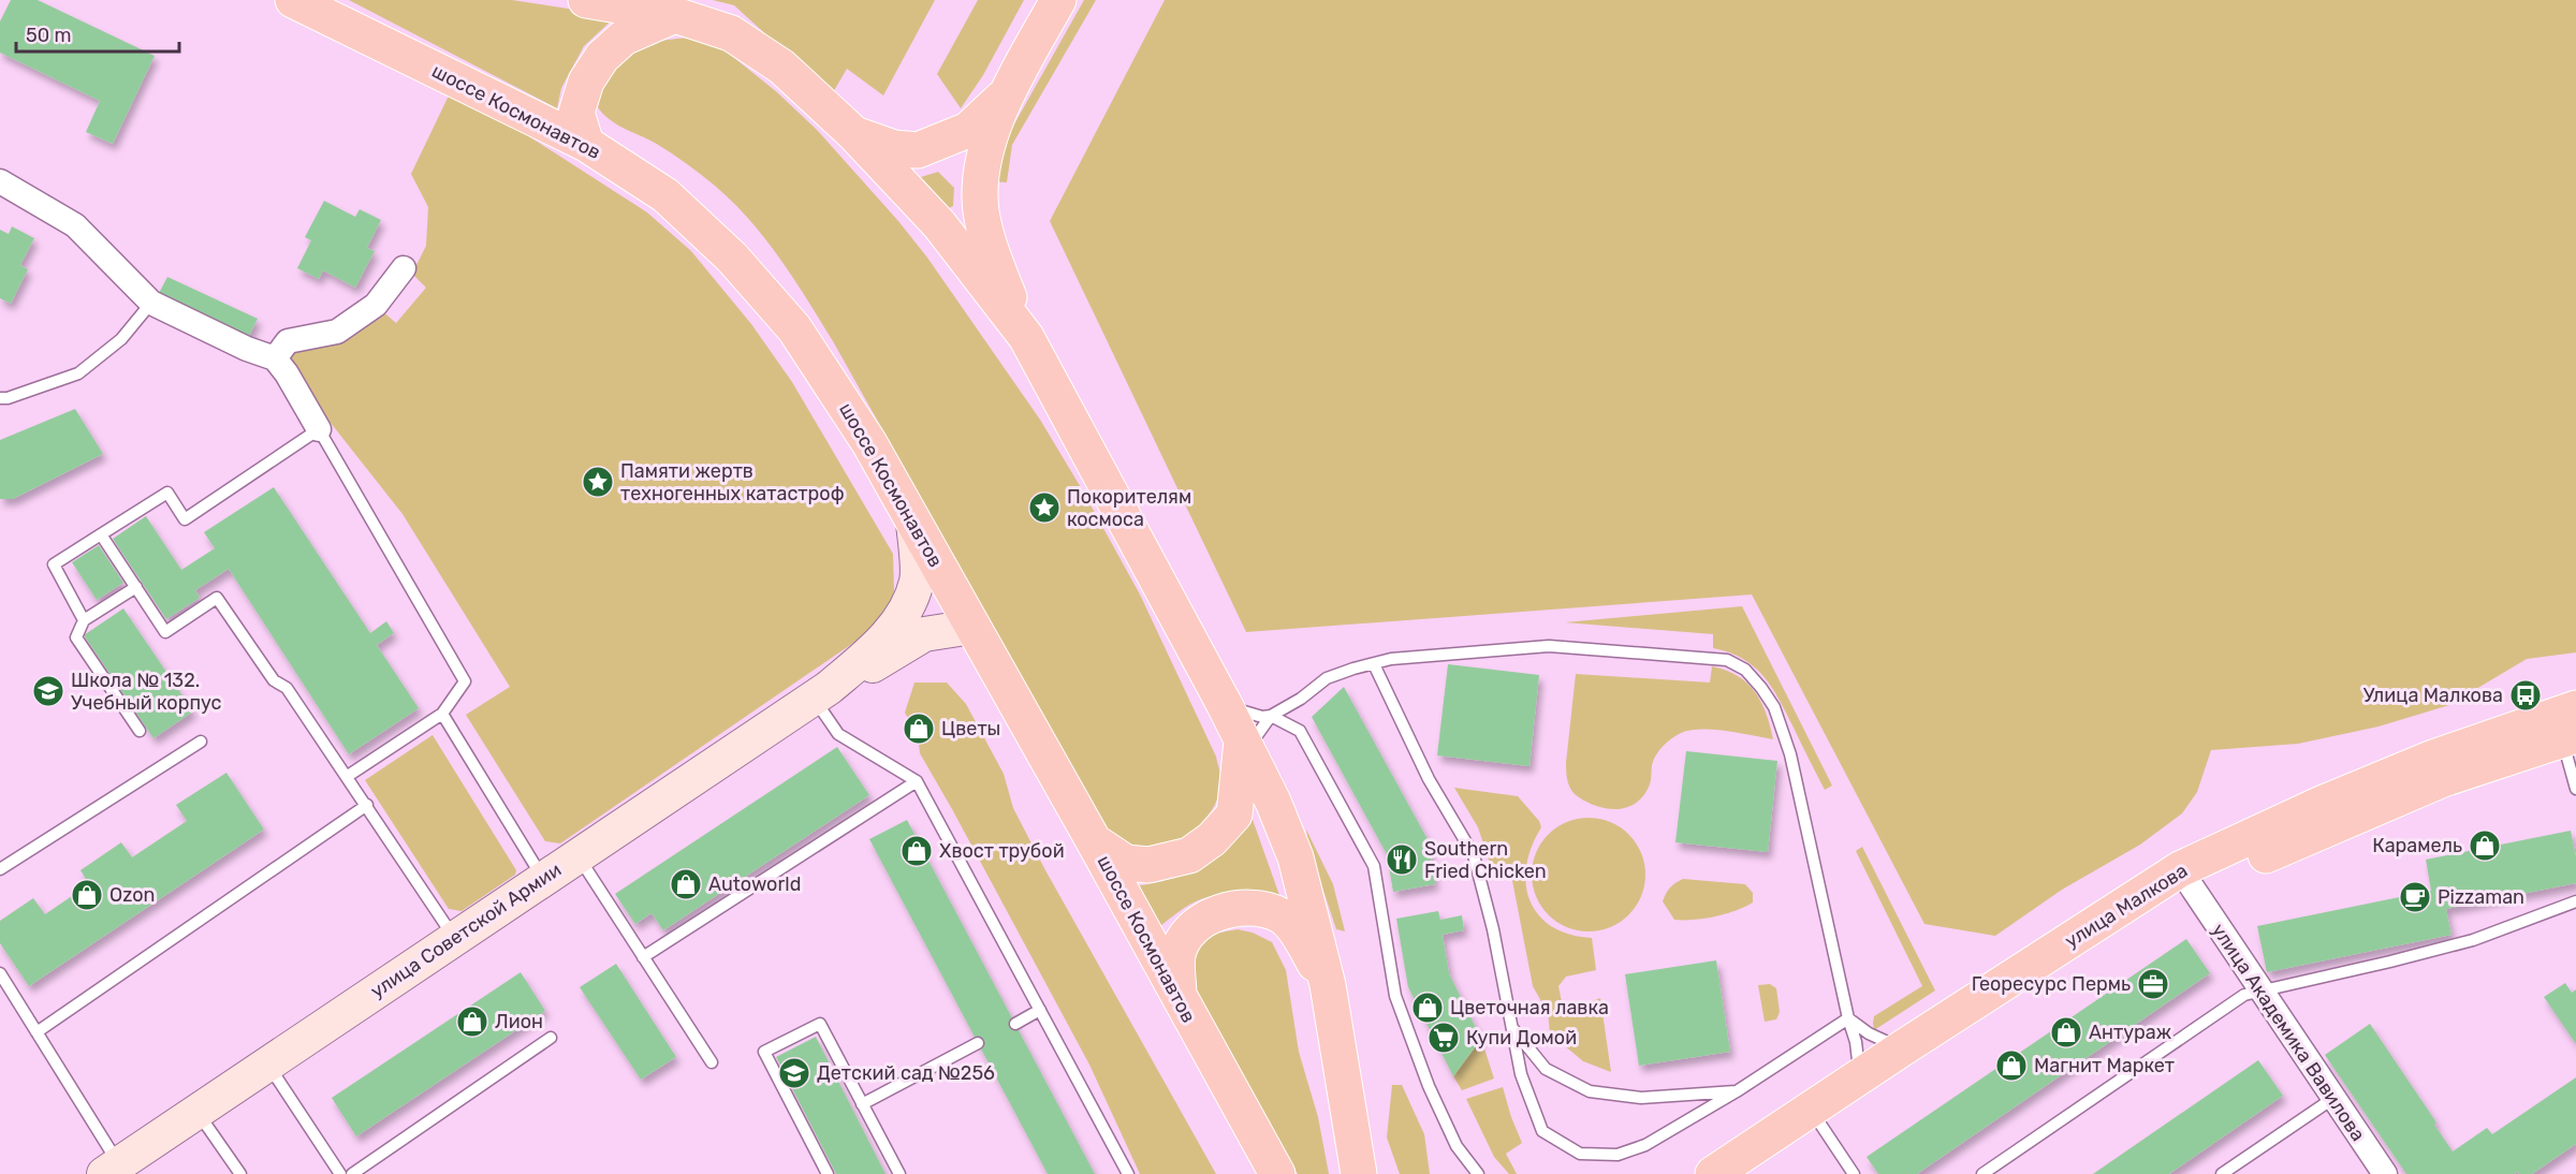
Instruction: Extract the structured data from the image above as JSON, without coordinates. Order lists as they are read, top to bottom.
{
  "streets": {
    "main road": ["шоссе Космонавтов", "улица Малкова"],
    "street": ["улица Советской Армии", "улица Академика Вавилова"]
  },
  "crossings": [
    ["шоссе Космонавтов", "улица Советской Армии"],
    ["улица Малкова", "улица Академика Вавилова"]
  ],
  "places": {
    "place": ["Памяти жертв техногенных катастроф", "Покорителям космоса"],
    "school or university": ["Школа № 132. Учебный корпус", "Детский сад №256"],
    "bus stop": ["Улица Малкова"],
    "shop": [
      "Цветы",
      "Карамель",
      "Хвост трубой",
      "Autoworld",
      "Ozon",
      "Цветочная лавка",
      "Лион",
      "Антураж",
      "Магнит Маркет"
    ],
    "restaurant": ["Southern Fried Chicken"],
    "cafe": ["Pizzaman"],
    "office": ["Георесурс Пермь"],
    "supermarket": ["Купи Домой"]
  },
  "scale_bar": "50 m"
}
